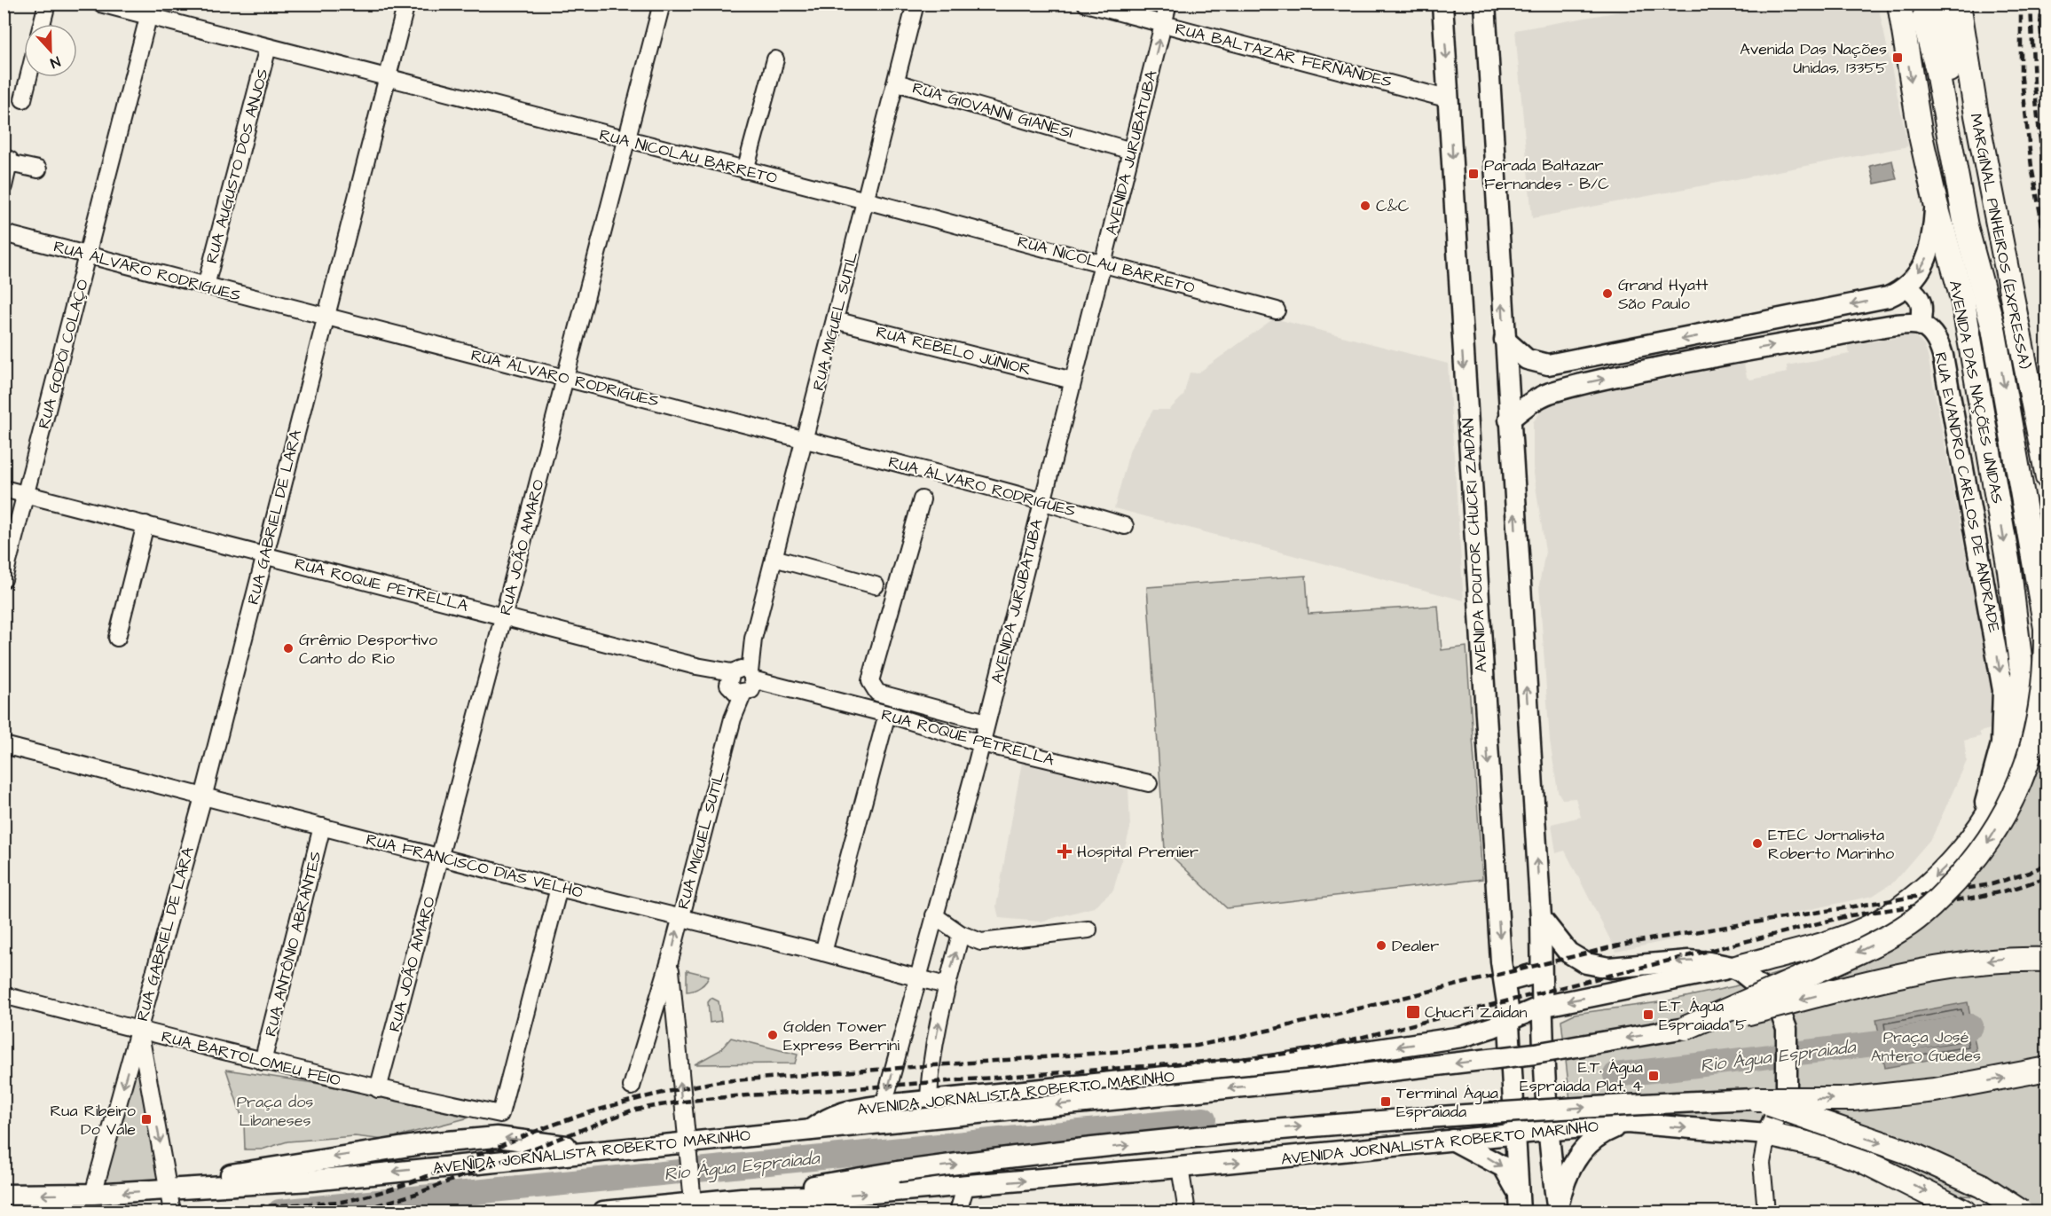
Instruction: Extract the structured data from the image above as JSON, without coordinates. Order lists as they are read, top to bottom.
{
  "streets": {
    "highway": ["MARGINAL PINHEIROS (EXPRESSA)", "AVENIDA DAS NAÇÕES UNIDAS"],
    "main road": ["RUA EVANDRO CARLOS DE ANDRADE", "AVENIDA DOUTOR CHUCRI ZAIDAN", "AVENIDA JORNALISTA ROBERTO MARINHO"],
    "street": [
      "RUA BALTAZAR FERNANDES",
      "RUA GIOVANNI GIANESI",
      "AVENIDA JURUBATUBA",
      "RUA NICOLAU BARRETO",
      "RUA AUGUSTO DOS ANJOS",
      "RUA ÁLVARO RODRIGUES",
      "RUA MIGUEL SUTIL",
      "RUA REBELO JÚNIOR",
      "RUA GODÓI COLAÇO",
      "RUA GABRIEL DE LARA",
      "RUA JOÃO AMARO",
      "RUA ROQUE PETRELLA",
      "RUA FRANCISCO DIAS VELHO",
      "RUA ANTÔNIO ABRANTES",
      "RUA BARTOLOMEU FEIO"
    ]
  },
  "crossings": [
    ["RUA BALTAZAR FERNANDES", "AVENIDA JURUBATUBA"],
    ["RUA BALTAZAR FERNANDES", "AVENIDA DOUTOR CHUCRI ZAIDAN"],
    ["RUA GIOVANNI GIANESI", "AVENIDA JURUBATUBA"],
    ["RUA GIOVANNI GIANESI", "RUA MIGUEL SUTIL"],
    ["AVENIDA JURUBATUBA", "RUA NICOLAU BARRETO"],
    ["AVENIDA JURUBATUBA", "RUA ÁLVARO RODRIGUES"],
    ["AVENIDA JURUBATUBA", "RUA REBELO JÚNIOR"],
    ["AVENIDA JURUBATUBA", "RUA ROQUE PETRELLA"],
    ["AVENIDA JURUBATUBA", "RUA FRANCISCO DIAS VELHO"],
    ["AVENIDA JURUBATUBA", "AVENIDA JORNALISTA ROBERTO MARINHO"],
    ["RUA NICOLAU BARRETO", "RUA AUGUSTO DOS ANJOS"],
    ["RUA NICOLAU BARRETO", "RUA MIGUEL SUTIL"],
    ["RUA NICOLAU BARRETO", "RUA GODÓI COLAÇO"],
    ["RUA NICOLAU BARRETO", "RUA GABRIEL DE LARA"],
    ["RUA NICOLAU BARRETO", "RUA JOÃO AMARO"],
    ["RUA AUGUSTO DOS ANJOS", "RUA ÁLVARO RODRIGUES"],
    ["RUA ÁLVARO RODRIGUES", "RUA MIGUEL SUTIL"],
    ["RUA ÁLVARO RODRIGUES", "RUA GODÓI COLAÇO"],
    ["RUA ÁLVARO RODRIGUES", "RUA GABRIEL DE LARA"],
    ["RUA ÁLVARO RODRIGUES", "RUA JOÃO AMARO"],
    ["RUA MIGUEL SUTIL", "RUA REBELO JÚNIOR"],
    ["RUA MIGUEL SUTIL", "RUA ROQUE PETRELLA"],
    ["RUA MIGUEL SUTIL", "RUA FRANCISCO DIAS VELHO"],
    ["RUA MIGUEL SUTIL", "AVENIDA JORNALISTA ROBERTO MARINHO"],
    ["RUA GODÓI COLAÇO", "RUA ROQUE PETRELLA"],
    ["RUA GABRIEL DE LARA", "RUA ROQUE PETRELLA"],
    ["RUA GABRIEL DE LARA", "RUA FRANCISCO DIAS VELHO"],
    ["RUA GABRIEL DE LARA", "RUA BARTOLOMEU FEIO"],
    ["RUA GABRIEL DE LARA", "AVENIDA JORNALISTA ROBERTO MARINHO"],
    ["AVENIDA DOUTOR CHUCRI ZAIDAN", "AVENIDA JORNALISTA ROBERTO MARINHO"],
    ["RUA JOÃO AMARO", "RUA ROQUE PETRELLA"],
    ["RUA JOÃO AMARO", "RUA FRANCISCO DIAS VELHO"],
    ["RUA JOÃO AMARO", "RUA BARTOLOMEU FEIO"],
    ["RUA FRANCISCO DIAS VELHO", "RUA ANTÔNIO ABRANTES"],
    ["RUA FRANCISCO DIAS VELHO", "RUA BARTOLOMEU FEIO"],
    ["RUA ANTÔNIO ABRANTES", "RUA BARTOLOMEU FEIO"]
  ],
  "one_way": ["RUA EVANDRO CARLOS DE ANDRADE"],
  "water": ["Rio Água Espraiada"],
  "parks": ["Praça José Antero Guedes", "Praça dos Libaneses"],
  "places": {
    "transit": [
      "Avenida Das Nações Unidas, 13355",
      "Parada Baltazar Fernandes - B/C",
      "Chucri Zaidan",
      "E.T. Água Espraiada 5",
      "E.T. Água Espraiada Plat. 4",
      "Terminal Água Espraiada",
      "Rua Ribeiro Do Vale"
    ],
    "other": [
      "C&C",
      "Grand Hyatt São Paulo",
      "Grêmio Desportivo Canto do Rio",
      "ETEC Jornalista Roberto Marinho",
      "Dealer",
      "Golden Tower Express Berrini"
    ],
    "health": ["Hospital Premier"]
  },
  "north": "bottom"
}
